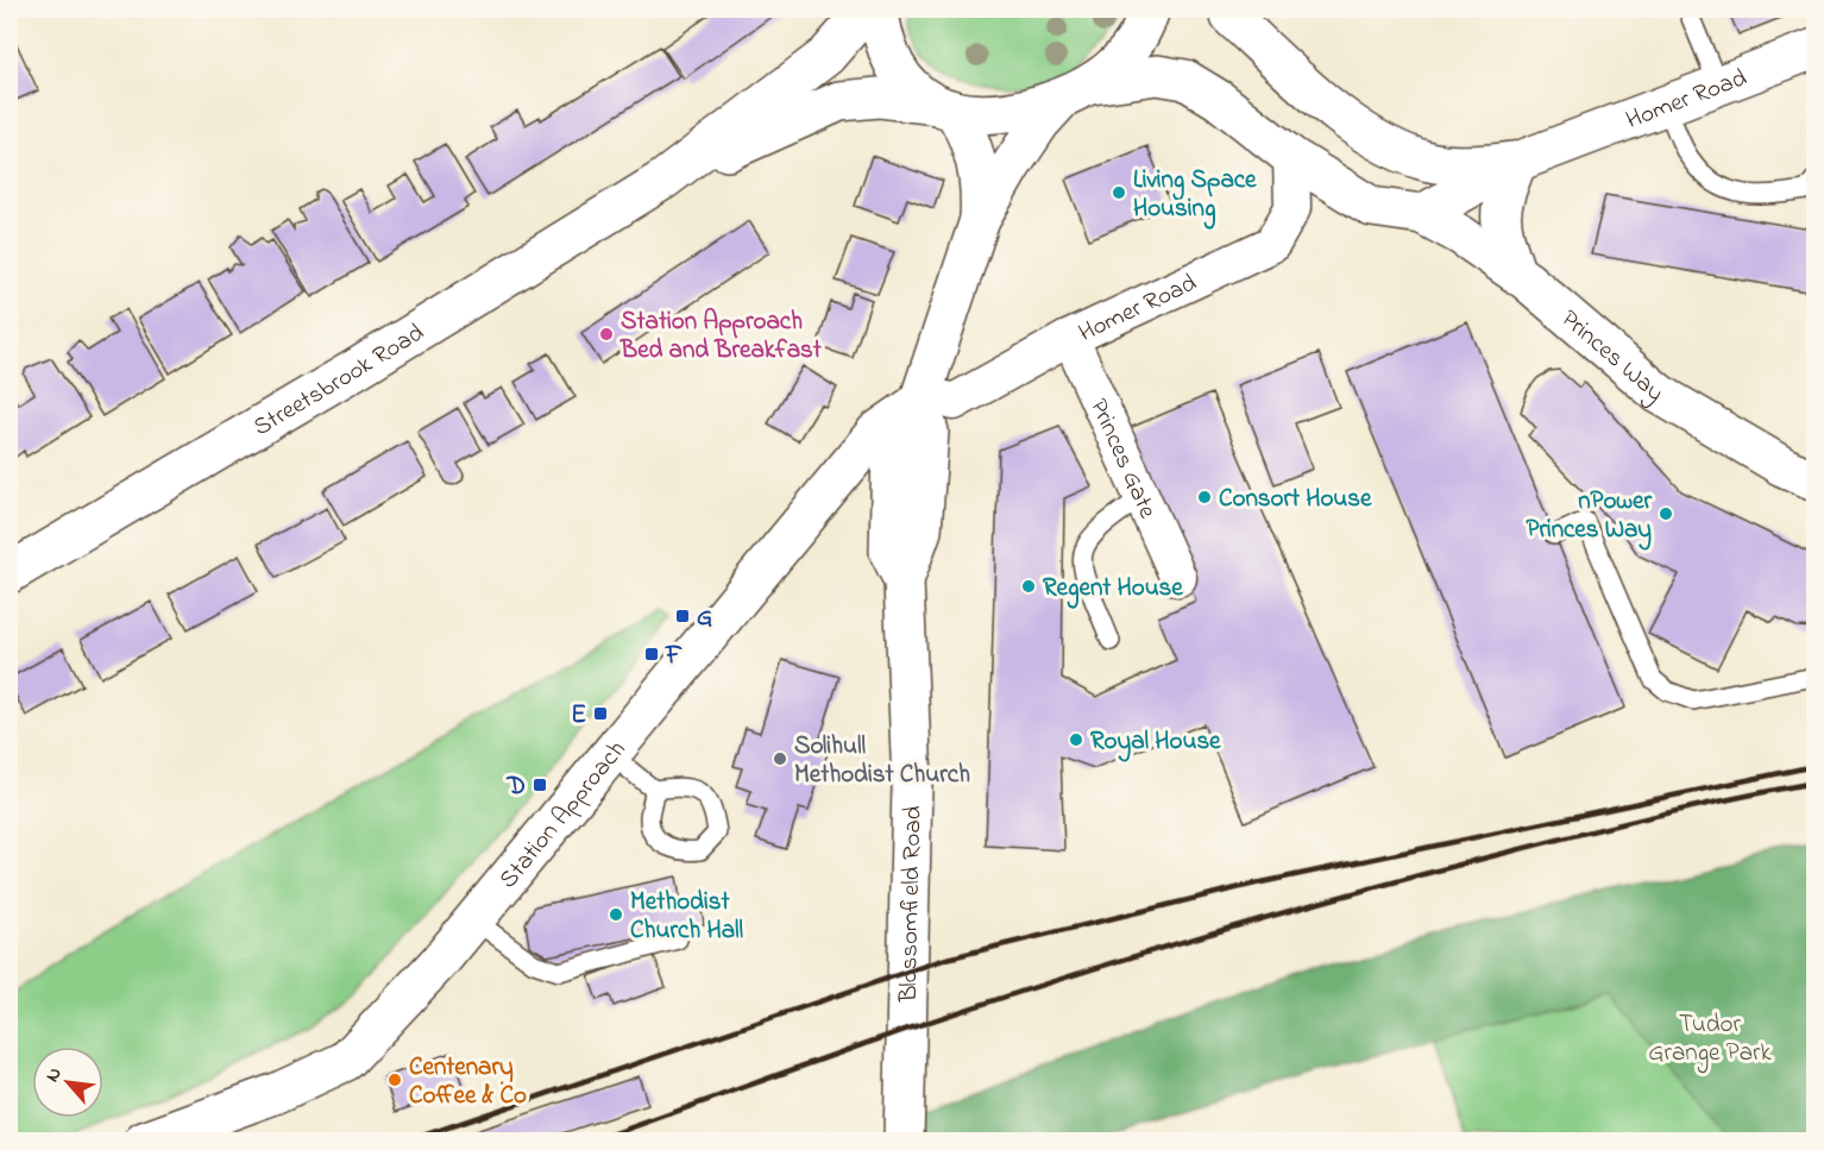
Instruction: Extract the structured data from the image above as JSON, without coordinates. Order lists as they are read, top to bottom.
{
  "streets": {
    "street": [
      "Homer Road",
      "Princes Way",
      "Streetsbrook Road",
      "Princes Gate",
      "Station Approach",
      "Blossomfield Road"
    ]
  },
  "crossings": [
    ["Homer Road", "Princes Way"],
    ["Homer Road", "Princes Gate"],
    ["Homer Road", "Station Approach"],
    ["Homer Road", "Blossomfield Road"],
    ["Princes Way", "Streetsbrook Road"],
    ["Princes Way", "Blossomfield Road"],
    ["Streetsbrook Road", "Blossomfield Road"],
    ["Station Approach", "Blossomfield Road"]
  ],
  "parks": ["Tudor Grange Park"],
  "places": {
    "other": [
      "Living Space Housing",
      "Station Approach Bed and Breakfast",
      "Consort House",
      "nPower Princes Way",
      "Regent House",
      "Royal House",
      "Solihull Methodist Church",
      "Methodist Church Hall",
      "Centenary Coffee & Co"
    ],
    "transit": [
      "G",
      "F",
      "E",
      "D"
    ]
  },
  "north": "top left"
}
